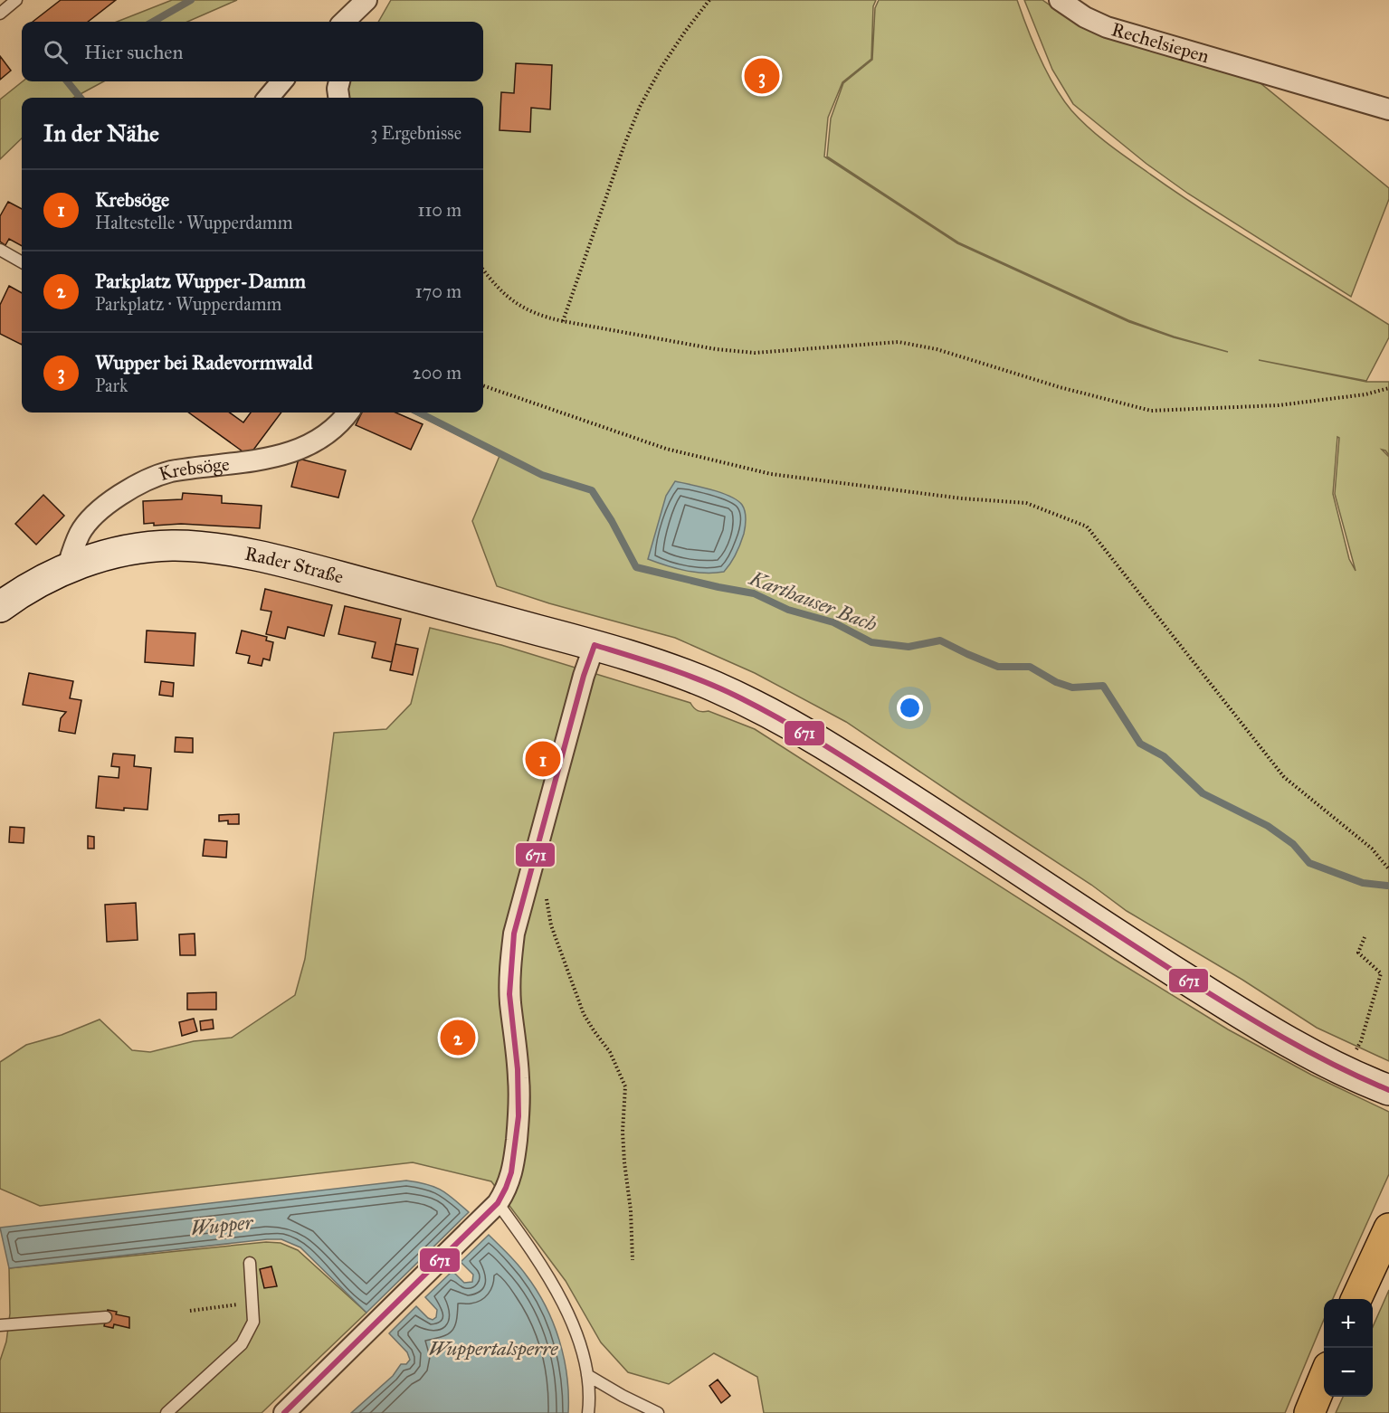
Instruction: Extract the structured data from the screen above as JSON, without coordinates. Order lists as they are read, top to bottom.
{
  "streets": {
    "street": ["Rechelsiepen", "Krebsöge", "Rader Straße"]
  },
  "crossings": [
    ["Krebsöge", "Rader Straße"]
  ],
  "water": ["Karthauser Bach", "Wupper", "Wuppertalsperre"],
  "lines": ["transit line 671"],
  "page": {
    "search": "Hier suchen",
    "pins": ["3", "1", "2"],
    "heading": ["In der Nähe", "3 Ergebnisse"],
    "list": [
      {
        "mark": "1",
        "name": "Krebsöge",
        "note": "Haltestelle · Wupperdamm",
        "value": "110 m"
      },
      {
        "mark": "2",
        "name": "Parkplatz Wupper-Damm",
        "note": "Parkplatz · Wupperdamm",
        "value": "170 m"
      },
      {
        "mark": "3",
        "name": "Wupper bei Radevormwald",
        "note": "Park",
        "value": "200 m"
      }
    ],
    "map_buttons": ["+", "−"]
  }
}
